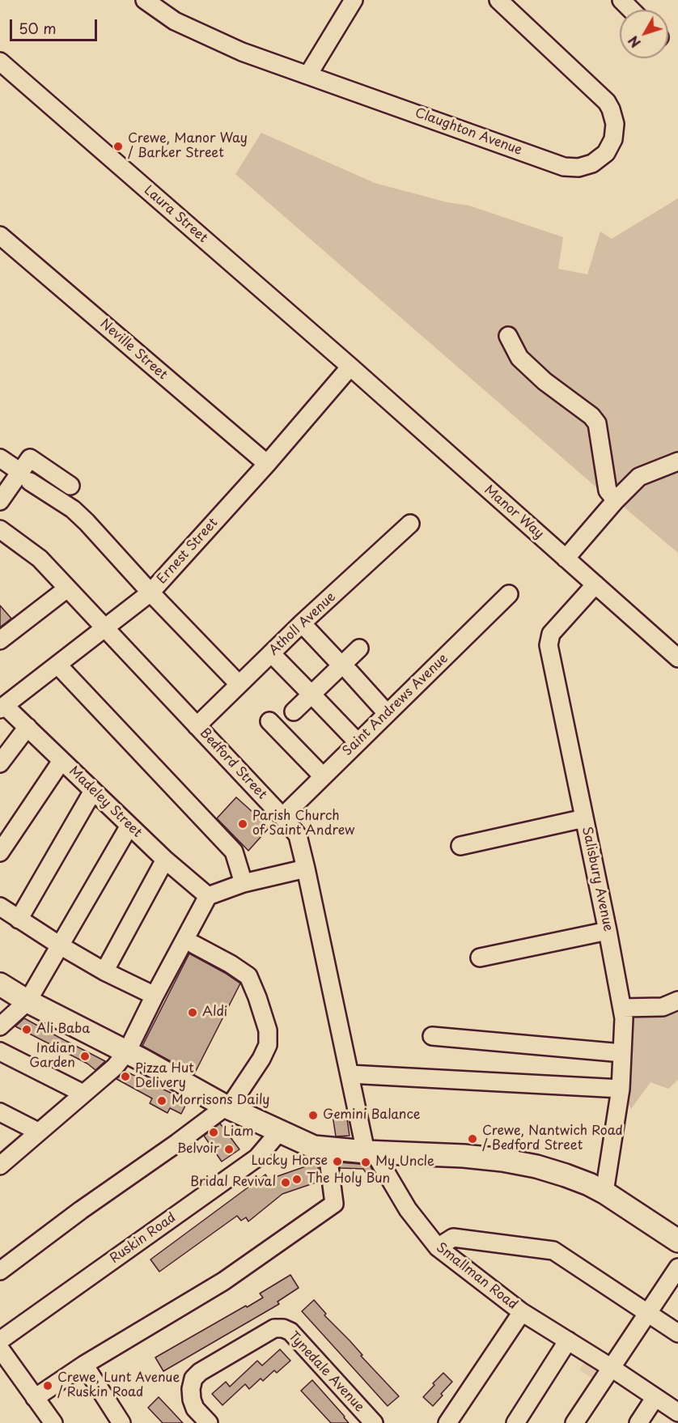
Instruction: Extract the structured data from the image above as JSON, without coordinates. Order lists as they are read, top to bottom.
{
  "streets": {
    "street": [
      "Claughton Avenue",
      "Laura Street",
      "Neville Street",
      "Manor Way",
      "Ernest Street",
      "Atholl Avenue",
      "Saint Andrews Avenue",
      "Bedford Street",
      "Madeley Street",
      "Salisbury Avenue",
      "Ruskin Road",
      "Smallman Road",
      "Tynedale Avenue"
    ]
  },
  "crossings": [
    ["Laura Street", "Manor Way"],
    ["Laura Street", "Ernest Street"],
    ["Neville Street", "Ernest Street"],
    ["Manor Way", "Ernest Street"],
    ["Manor Way", "Salisbury Avenue"],
    ["Ernest Street", "Bedford Street"],
    ["Ernest Street", "Madeley Street"],
    ["Atholl Avenue", "Bedford Street"],
    ["Saint Andrews Avenue", "Bedford Street"],
    ["Bedford Street", "Smallman Road"]
  ],
  "places": [
    "Crewe, Manor Way / Barker Street",
    "Parish Church of Saint Andrew",
    "Aldi",
    "Ali Baba",
    "Indian Garden",
    "Pizza Hut Delivery",
    "Morrisons Daily",
    "Gemini Balance",
    "Liam",
    "Crewe, Nantwich Road / Bedford Street",
    "Belvoir",
    "Lucky Horse",
    "My Uncle",
    "The Holy Bun",
    "Bridal Revival",
    "Crewe, Lunt Avenue / Ruskin Road"
  ],
  "scale_bar": "50 m",
  "north": "bottom left"
}
